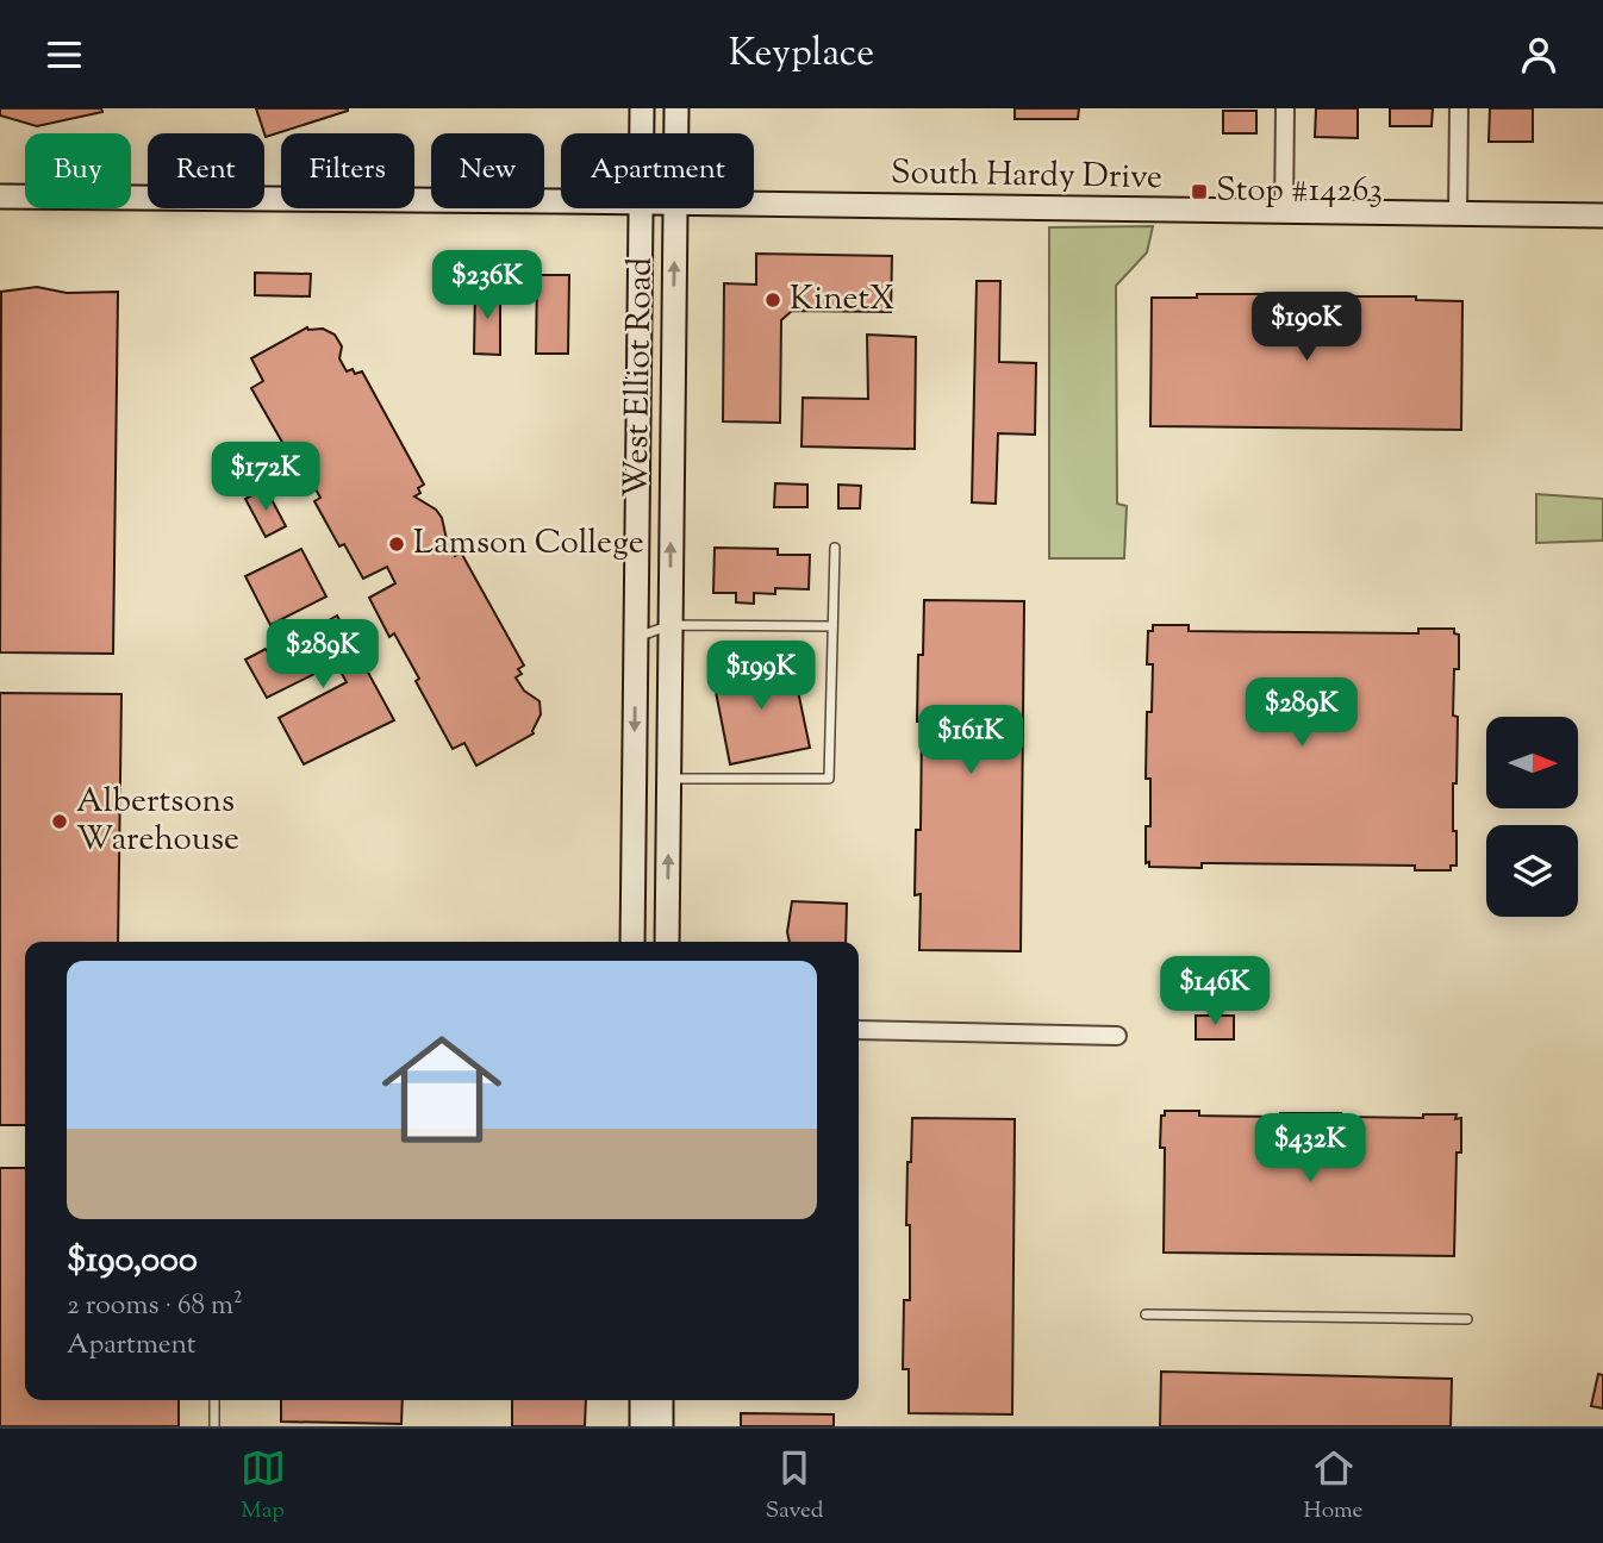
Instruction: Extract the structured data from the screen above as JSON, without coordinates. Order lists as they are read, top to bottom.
{
  "streets": {
    "main road": ["South Hardy Drive", "West Elliot Road"]
  },
  "places": {
    "transit": ["Stop #14263"],
    "other": ["KinetX", "Lamson College", "Albertsons Warehouse"]
  },
  "north": "right",
  "page": {
    "header": "Keyplace",
    "chip": [
      "Buy",
      "Rent",
      "Filters",
      "New",
      "Apartment"
    ],
    "price": [
      "$236K",
      "$190K",
      "$172K",
      "$289K",
      "$199K",
      "$289K",
      "$161K",
      "$146K",
      "$432K"
    ],
    "list": [
      {
        "name": "$190,000",
        "note": "2 rooms · 68 m² · Apartment"
      }
    ],
    "tabs": ["Map", "Saved", "Home"]
  }
}
